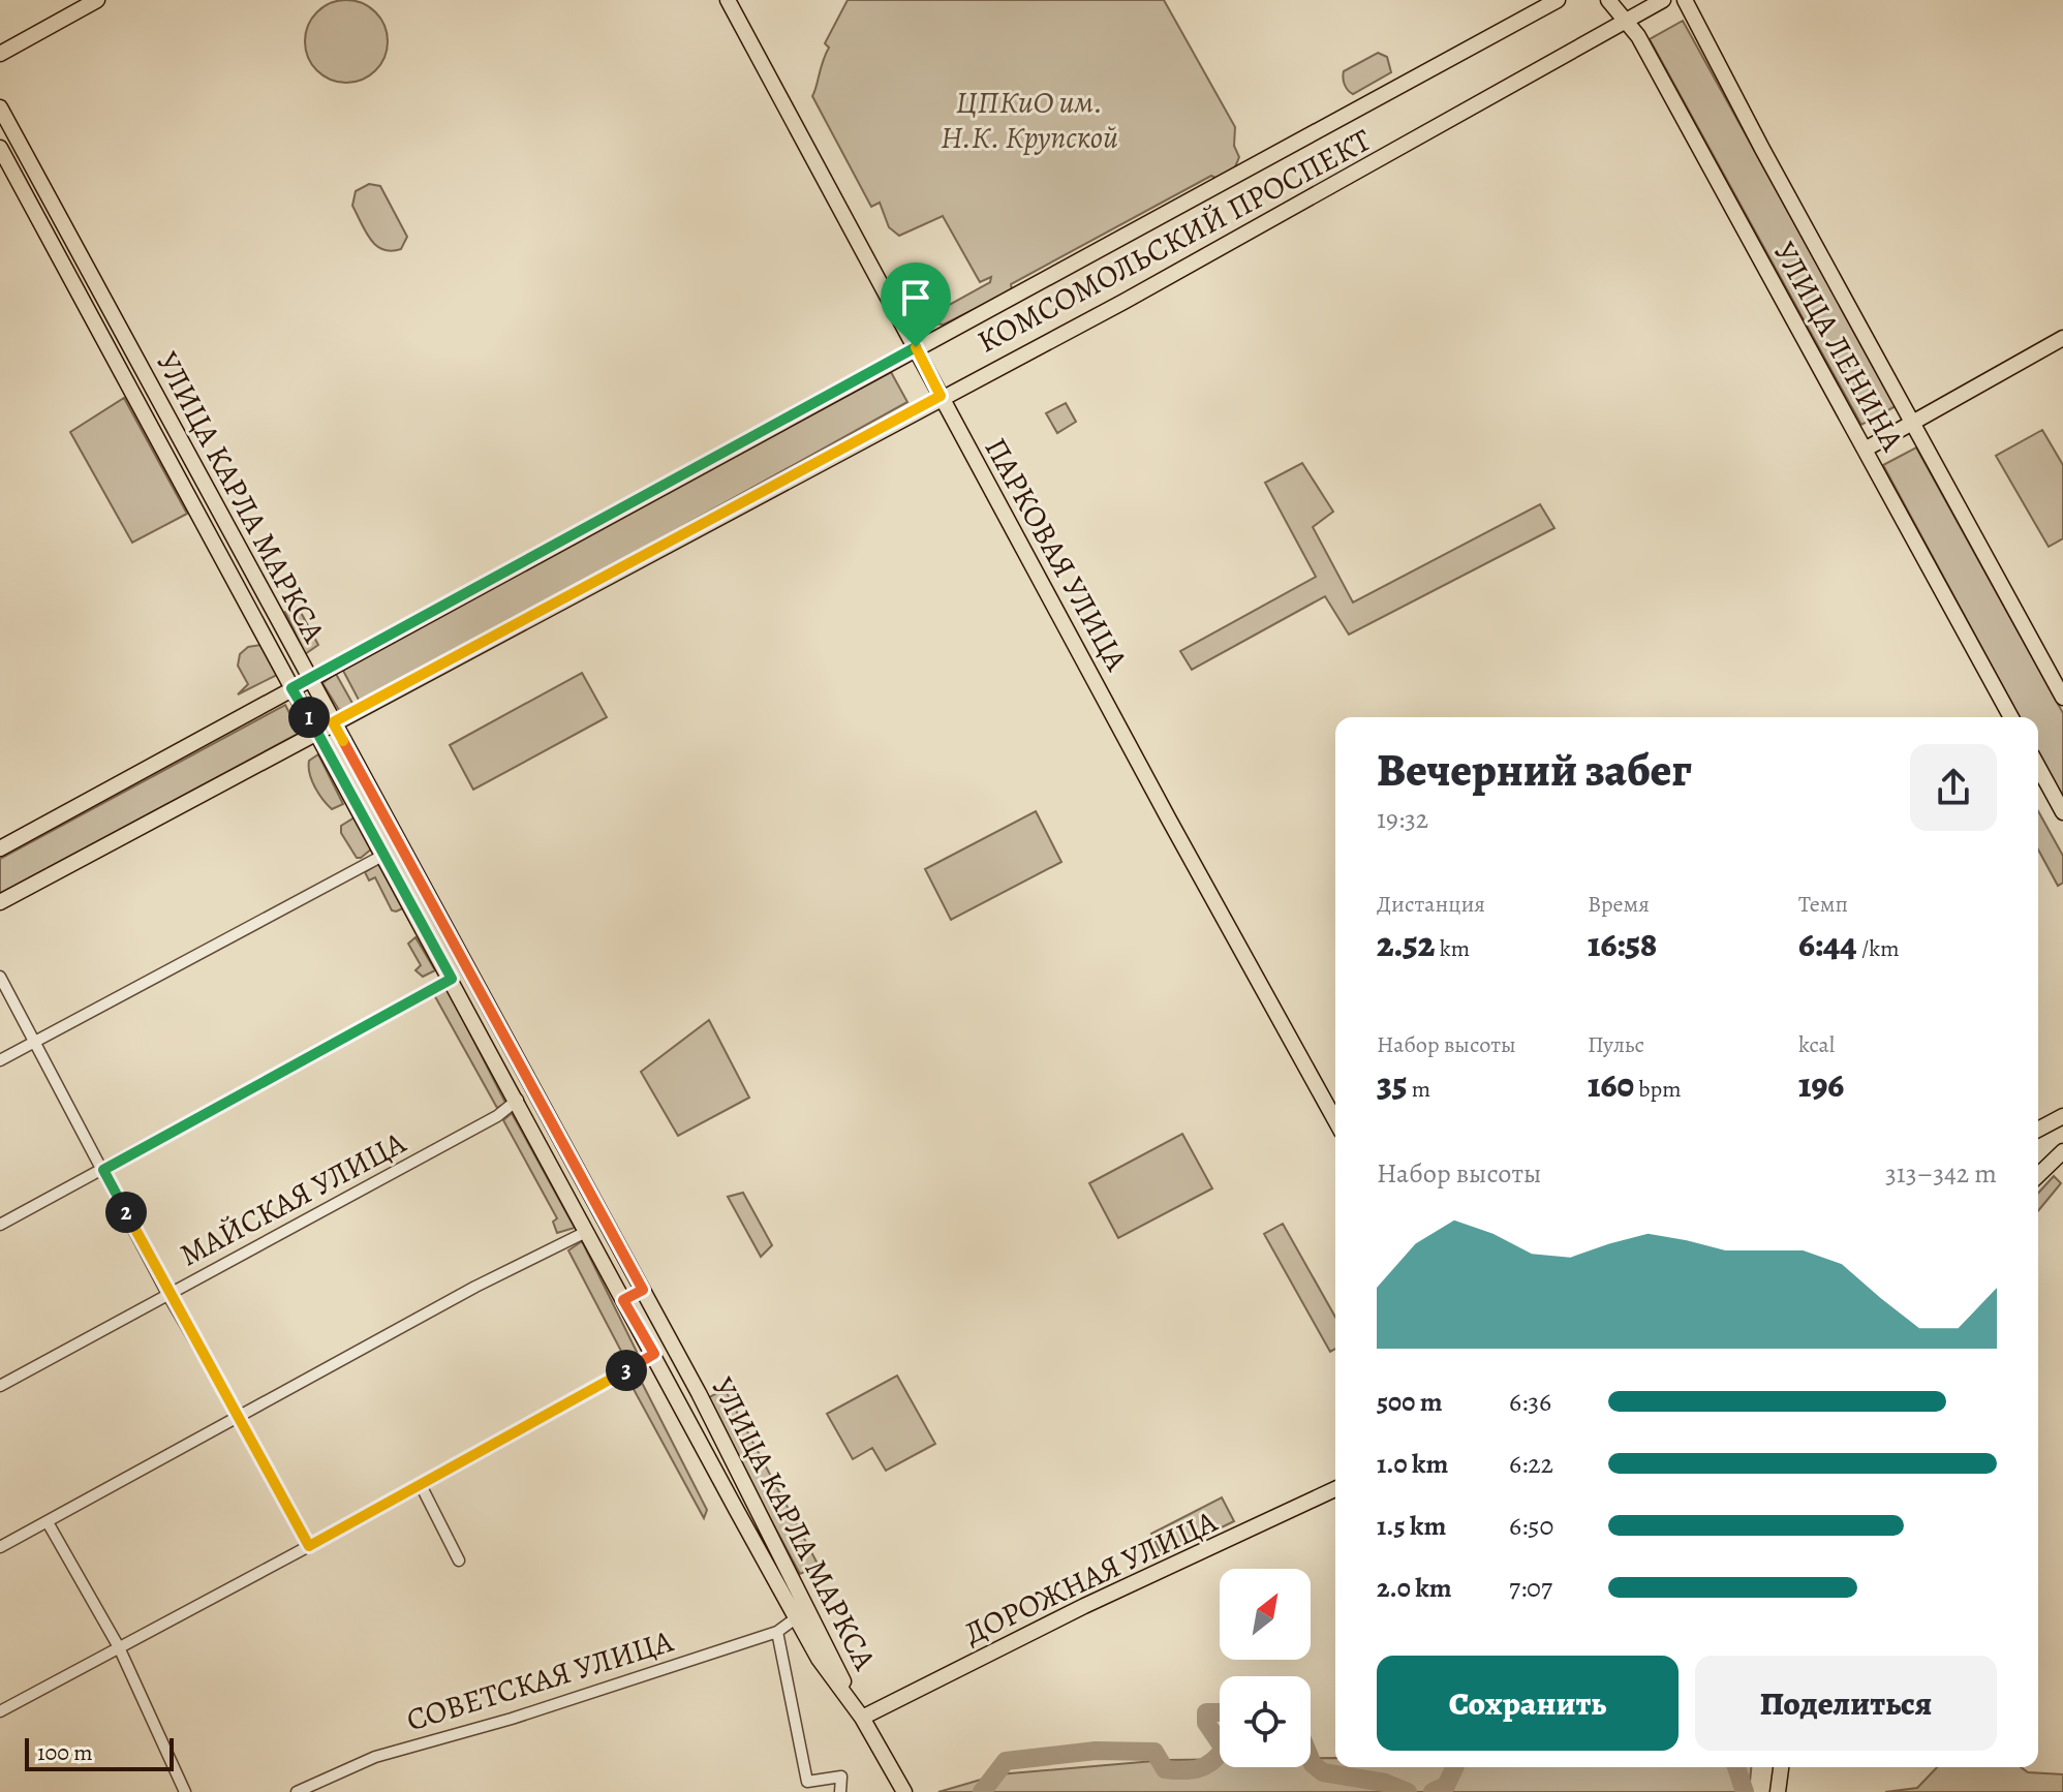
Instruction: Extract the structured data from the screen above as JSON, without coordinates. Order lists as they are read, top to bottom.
{
  "streets": {
    "main road": [
      "КОМСОМОЛЬСКИЙ ПРОСПЕКТ",
      "УЛИЦА ЛЕНИНА",
      "УЛИЦА КАРЛА МАРКСА",
      "ПАРКОВАЯ УЛИЦА",
      "ДОРОЖНАЯ УЛИЦА"
    ],
    "street": ["МАЙСКАЯ УЛИЦА", "СОВЕТСКАЯ УЛИЦА"]
  },
  "crossings": [
    ["КОМСОМОЛЬСКИЙ ПРОСПЕКТ", "УЛИЦА ЛЕНИНА"],
    ["КОМСОМОЛЬСКИЙ ПРОСПЕКТ", "УЛИЦА КАРЛА МАРКСА"],
    ["КОМСОМОЛЬСКИЙ ПРОСПЕКТ", "ПАРКОВАЯ УЛИЦА"],
    ["УЛИЦА КАРЛА МАРКСА", "МАЙСКАЯ УЛИЦА"],
    ["УЛИЦА КАРЛА МАРКСА", "ДОРОЖНАЯ УЛИЦА"],
    ["УЛИЦА КАРЛА МАРКСА", "СОВЕТСКАЯ УЛИЦА"]
  ],
  "parks": ["ЦПКиО им. Н.К. Крупской"],
  "scale_bar": "100 m",
  "north": "top right",
  "page": {
    "pins": ["1", "2", "3"],
    "heading": ["Вечерний забег", "19:32"],
    "stats": [
      ["Дистанция", "2.52 km"],
      ["Время", "16:58"],
      ["Темп", "6:44 /km"],
      ["Набор высоты", "35 m"],
      ["Пульс", "160 bpm"],
      ["kcal", "196"]
    ],
    "chart": ["Набор высоты", "313–342 m"],
    "list": [
      {
        "name": "500 m",
        "note": "6:36"
      },
      {
        "name": "1.0 km",
        "note": "6:22"
      },
      {
        "name": "1.5 km",
        "note": "6:50"
      },
      {
        "name": "2.0 km",
        "note": "7:07"
      }
    ],
    "buttons": ["Сохранить", "Поделиться"],
    "scale": "100 m"
  }
}
